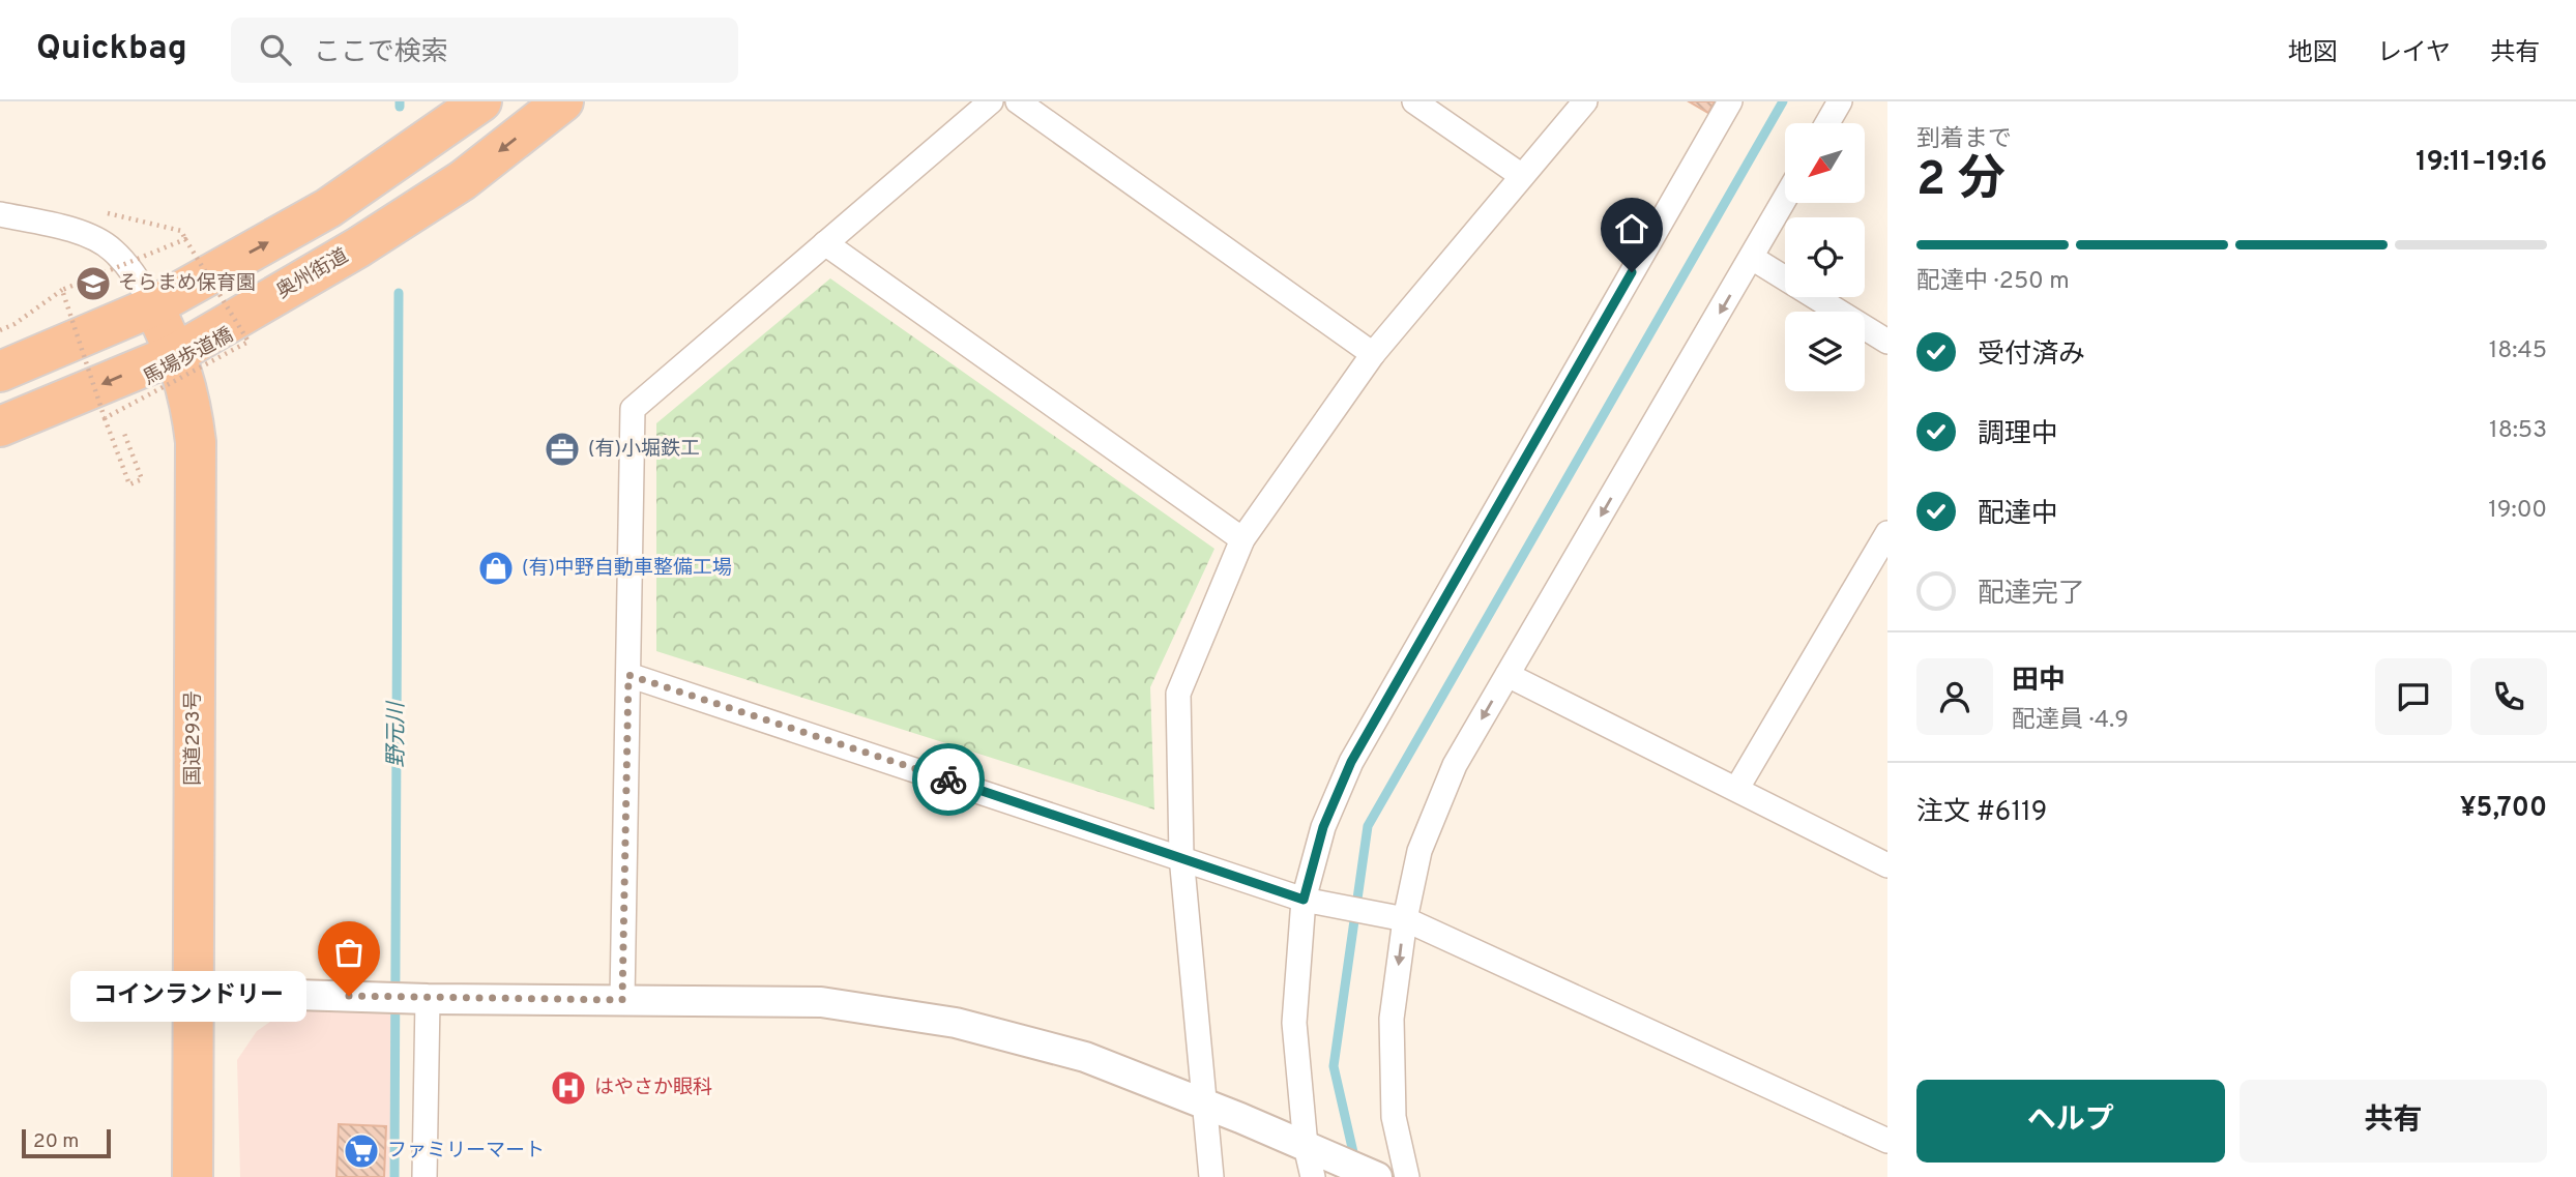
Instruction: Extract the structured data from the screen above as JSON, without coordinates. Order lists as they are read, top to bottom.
{
  "streets": {
    "highway": ["奥州街道", "国道293号"],
    "path": ["馬場歩道橋"]
  },
  "crossings": [
    ["奥州街道", "国道293号"]
  ],
  "water": ["野元川"],
  "places": {
    "school or university": ["そらまめ保育園"],
    "office": ["(有)小堀鉄工"],
    "shop": ["(有)中野自動車整備工場"],
    "other": ["コインランドリー"],
    "hospital": ["はやさか眼科"],
    "supermarket": ["ファミリーマート"]
  },
  "scale_bar": "20 m",
  "north": "bottom left",
  "page": {
    "header": "Quickbag",
    "search": "ここで検索",
    "nav": ["地図", "レイヤ", "共有"],
    "heading": ["2 分", "到着まで", "19:11–19:16"],
    "panel": [
      "田中",
      "配達員 · 4.9",
      "注文 #6119",
      "¥5,700"
    ],
    "bar": "配達中 · 250 m",
    "list": [
      ["受付済み", "18:45"],
      ["調理中", "18:53"],
      ["配達中", "19:00"],
      "配達完了"
    ],
    "bubble": "コインランドリー",
    "buttons": ["ヘルプ", "共有"],
    "scale": "20 m"
  }
}
